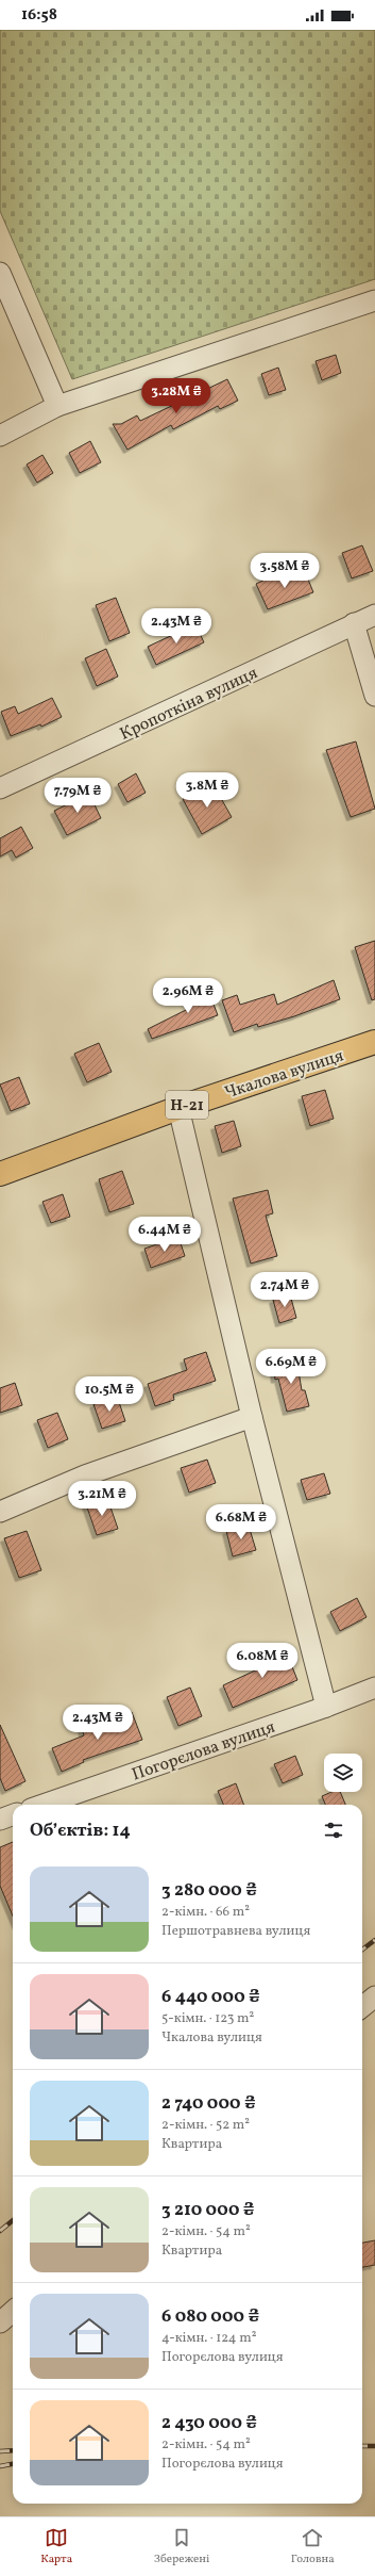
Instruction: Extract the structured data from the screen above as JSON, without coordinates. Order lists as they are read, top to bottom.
{
  "streets": {
    "main road": ["Чкалова вулиця", "Н-21"],
    "street": ["Кропоткіна вулиця", "Погорєлова вулиця"]
  },
  "page": {
    "status": "16:58",
    "price": [
      "3.28M ₴",
      "3.58M ₴",
      "2.43M ₴",
      "3.8M ₴",
      "7.79M ₴",
      "2.96M ₴",
      "6.44M ₴",
      "2.74M ₴",
      "6.69M ₴",
      "10.5M ₴",
      "3.21M ₴",
      "6.68M ₴",
      "6.08M ₴",
      "2.43M ₴"
    ],
    "heading": "Об’єктів: 14",
    "list": [
      {
        "name": "3 280 000 ₴",
        "note": "2-кімн. · 66 m² · Першотравнева вулиця"
      },
      {
        "name": "6 440 000 ₴",
        "note": "5-кімн. · 123 m² · Чкалова вулиця"
      },
      {
        "name": "2 740 000 ₴",
        "note": "2-кімн. · 52 m² · Квартира"
      },
      {
        "name": "3 210 000 ₴",
        "note": "2-кімн. · 54 m² · Квартира"
      },
      {
        "name": "6 080 000 ₴",
        "note": "4-кімн. · 124 m² · Погорєлова вулиця"
      },
      {
        "name": "2 430 000 ₴",
        "note": "2-кімн. · 54 m² · Погорєлова вулиця"
      }
    ],
    "tabs": ["Карта", "Збережені", "Головна"]
  }
}
